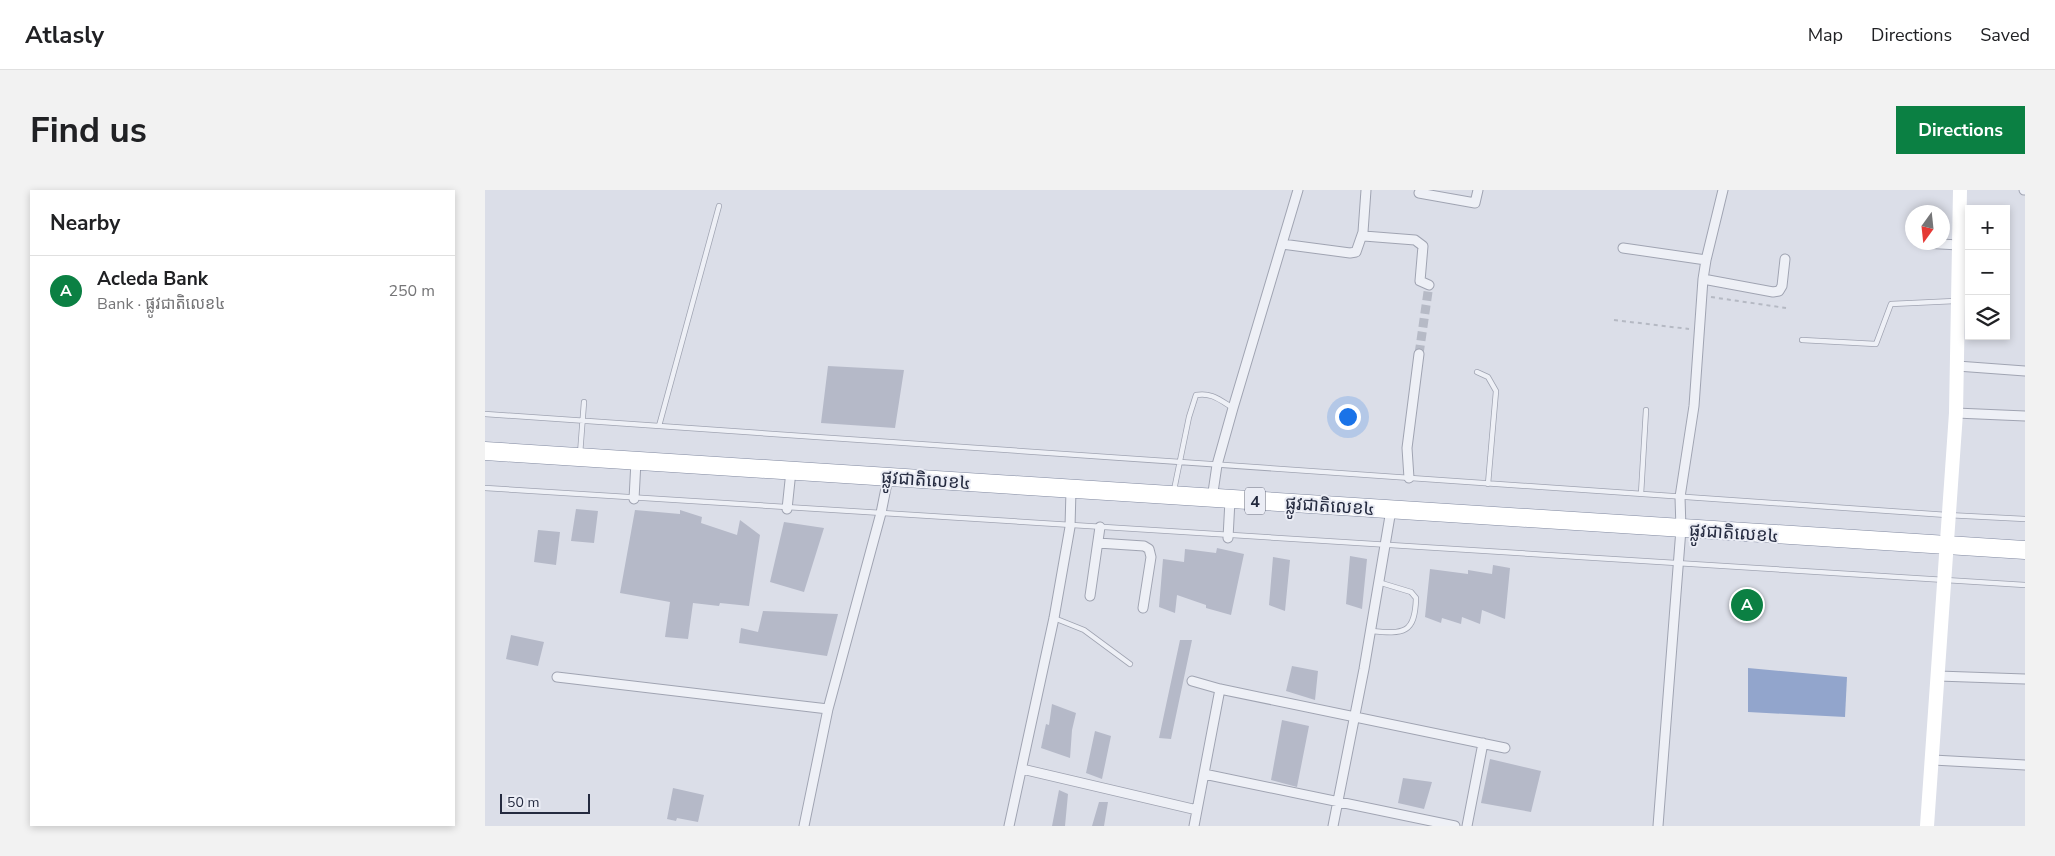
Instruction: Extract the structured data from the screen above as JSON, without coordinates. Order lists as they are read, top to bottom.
{
  "streets": {
    "highway": ["ផ្លូវជាតិលេខ៤", "4"]
  },
  "scale_bar": "50 m",
  "north": "bottom",
  "page": {
    "header": "Atlasly",
    "nav": ["Map", "Directions", "Saved"],
    "buttons": "Directions",
    "title": "Find us",
    "heading": "Nearby",
    "map_buttons": ["+", "−"],
    "list": [
      {
        "mark": "A",
        "name": "Acleda Bank",
        "note": "Bank · ផ្លូវជាតិលេខ៤",
        "value": "250 m"
      }
    ],
    "pins": "A",
    "scale": "50 m"
  }
}
